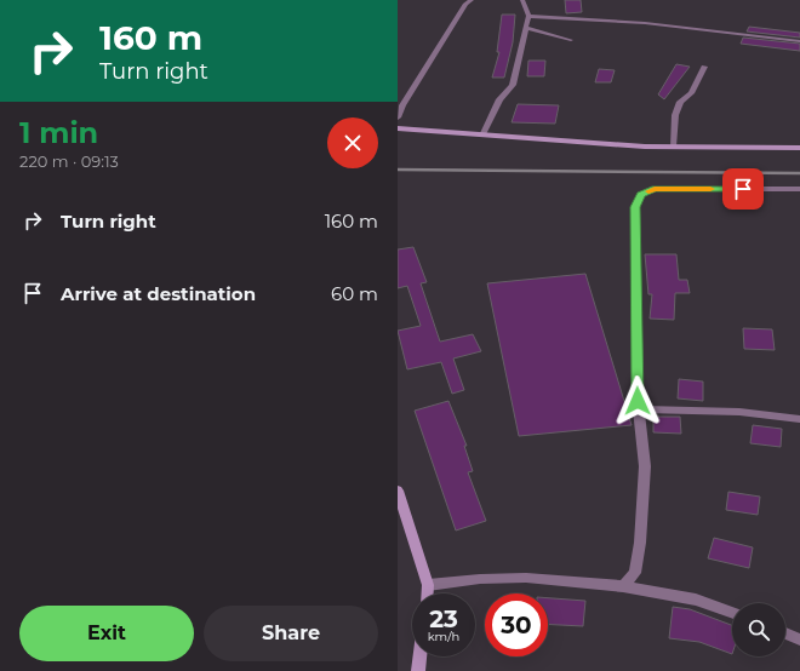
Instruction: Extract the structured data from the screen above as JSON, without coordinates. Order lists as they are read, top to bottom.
{
  "page": {
    "turn": ["160 m", "Turn right"],
    "heading": ["1 min", "220 m · 09:13"],
    "list": [
      {
        "name": "Turn right",
        "value": "160 m"
      },
      {
        "name": "Arrive at destination",
        "value": "60 m"
      }
    ],
    "speed": "23 km/h",
    "limit": "30",
    "buttons": ["Exit", "Share"]
  }
}
